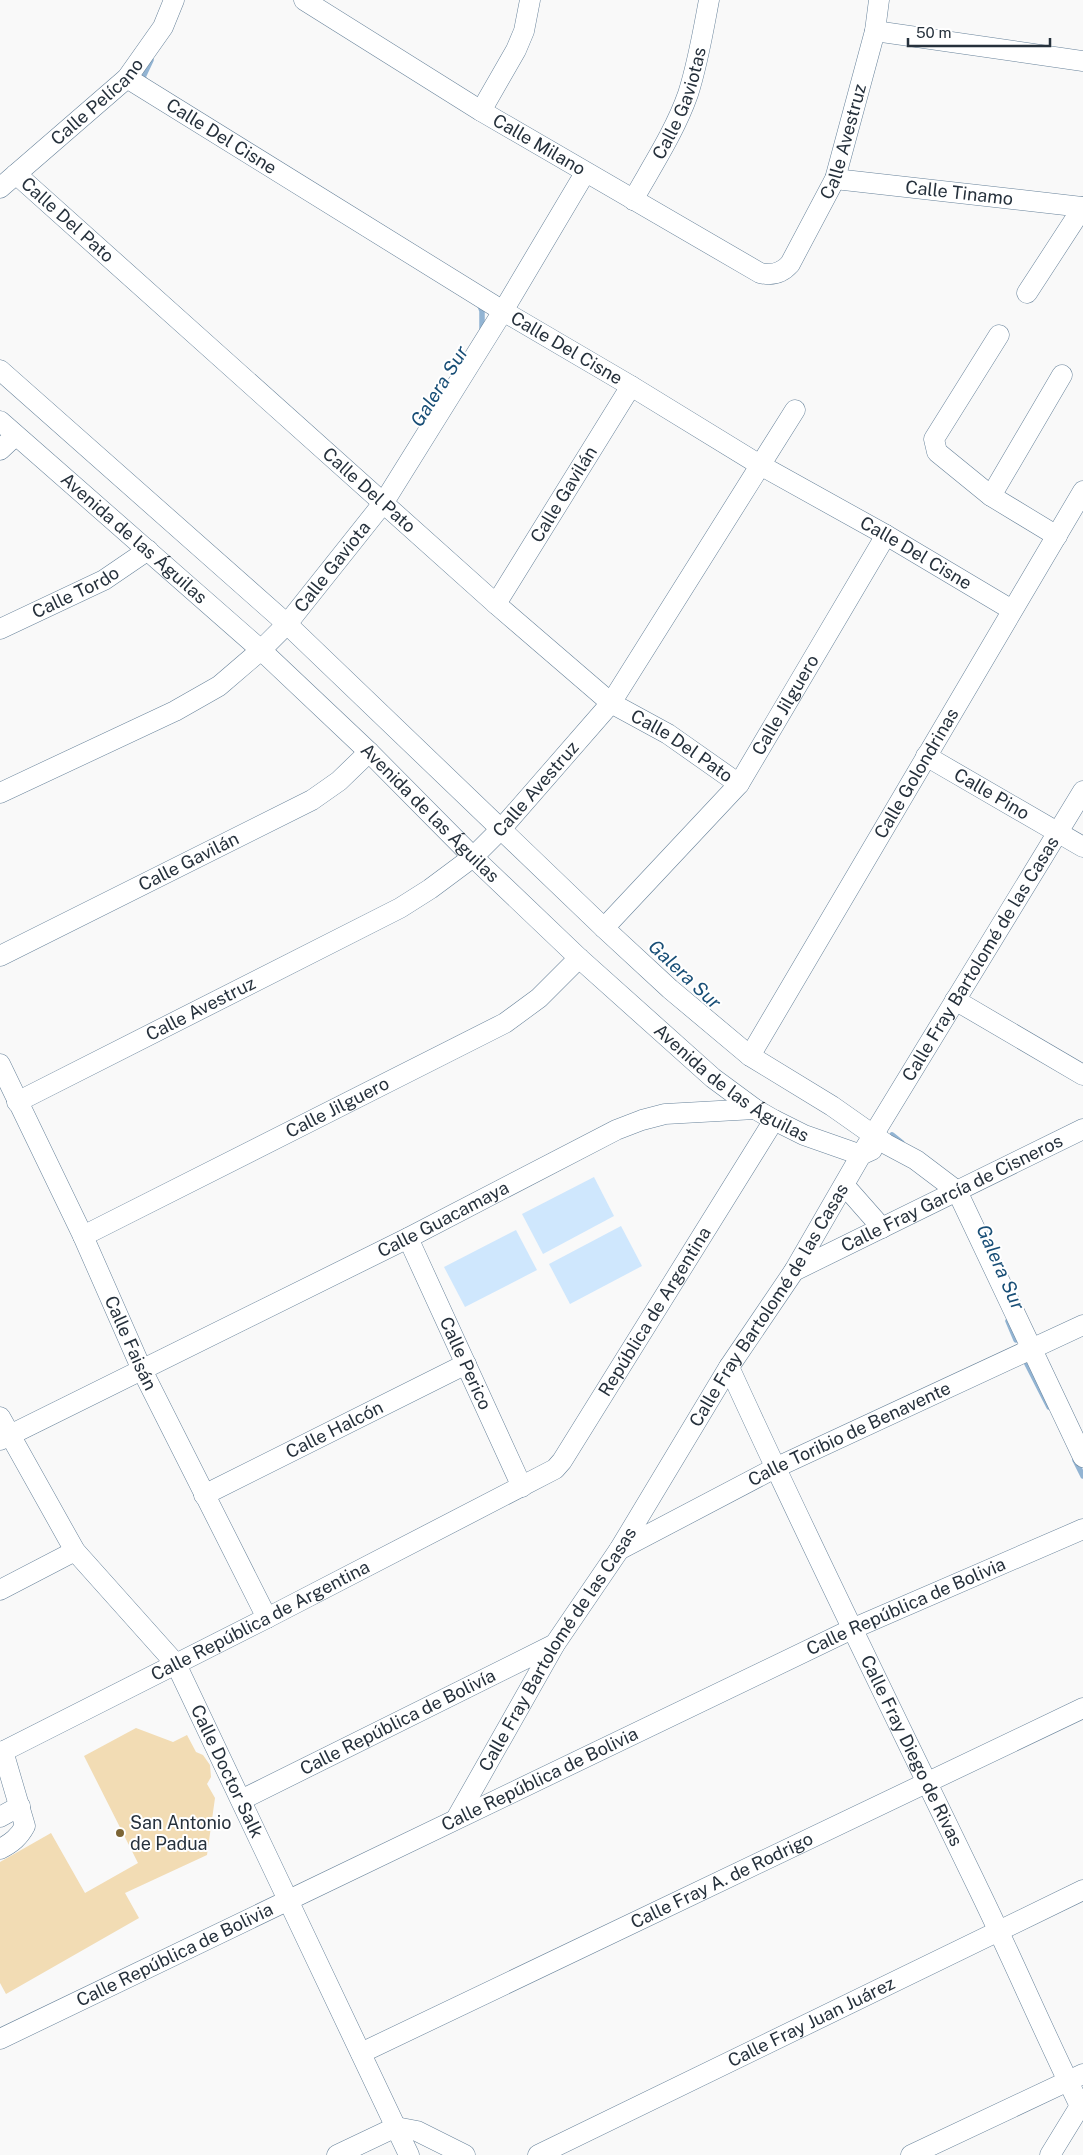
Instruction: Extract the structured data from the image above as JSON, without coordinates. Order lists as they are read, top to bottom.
{
  "streets": {
    "street": [
      "Calle Pelícano",
      "Calle Gaviotas",
      "Calle Del Cisne",
      "Calle Avestruz",
      "Calle Milano",
      "Calle Tinamo",
      "Calle Del Pato",
      "Calle Gavilán",
      "Avenida de las Águilas",
      "Calle Gaviota",
      "Calle Tordo",
      "Calle Jilguero",
      "Calle Golondrinas",
      "Calle Pino",
      "Calle Fray Bartolomé de las Casas",
      "Calle Fray García de Cisneros",
      "Calle Guacamaya",
      "República de Argentina",
      "Calle Faisán",
      "Calle Perico",
      "Calle Halcón",
      "Calle Toribio de Benavente",
      "Calle República de Bolivia",
      "Calle República de Argentina",
      "Calle República de Bolivía",
      "Calle Fray Diego de Rivas",
      "Calle Doctor Salk",
      "Calle Fray A. de Rodrigo",
      "Calle Fray Juan Juárez"
    ]
  },
  "crossings": [
    ["Calle Pelícano", "Calle Del Cisne"],
    ["Calle Pelícano", "Calle Del Pato"],
    ["Calle Gaviotas", "Calle Milano"],
    ["Calle Del Cisne", "Calle Avestruz"],
    ["Calle Del Cisne", "Calle Gavilán"],
    ["Calle Del Cisne", "Calle Gaviota"],
    ["Calle Del Cisne", "Calle Jilguero"],
    ["Calle Del Cisne", "Calle Golondrinas"],
    ["Calle Avestruz", "Calle Milano"],
    ["Calle Avestruz", "Calle Tinamo"],
    ["Calle Avestruz", "Calle Del Pato"],
    ["Calle Avestruz", "Avenida de las Águilas"],
    ["Calle Avestruz", "Calle Faisán"],
    ["Calle Milano", "Calle Gaviota"],
    ["Calle Del Pato", "Calle Gavilán"],
    ["Calle Del Pato", "Calle Gaviota"],
    ["Calle Del Pato", "Calle Jilguero"],
    ["Calle Gavilán", "Avenida de las Águilas"],
    ["Avenida de las Águilas", "Calle Gaviota"],
    ["Avenida de las Águilas", "Calle Tordo"],
    ["Avenida de las Águilas", "Calle Jilguero"],
    ["Avenida de las Águilas", "Calle Golondrinas"],
    ["Avenida de las Águilas", "Calle Fray Bartolomé de las Casas"],
    ["Avenida de las Águilas", "Calle Fray García de Cisneros"],
    ["Avenida de las Águilas", "Calle Guacamaya"],
    ["Avenida de las Águilas", "República de Argentina"],
    ["Calle Jilguero", "Calle Faisán"],
    ["Calle Golondrinas", "Calle Pino"],
    ["Calle Pino", "Calle Fray Bartolomé de las Casas"],
    ["Calle Fray Bartolomé de las Casas", "Calle Fray García de Cisneros"],
    ["Calle Fray Bartolomé de las Casas", "Calle Toribio de Benavente"],
    ["Calle Fray Bartolomé de las Casas", "Calle República de Bolivia"],
    ["Calle Fray Bartolomé de las Casas", "Calle República de Bolivía"],
    ["Calle Fray Bartolomé de las Casas", "Calle Fray Diego de Rivas"],
    ["Calle Guacamaya", "Calle Faisán"],
    ["Calle Guacamaya", "Calle Perico"],
    ["Calle Guacamaya", "Calle Doctor Salk"],
    ["República de Argentina", "Calle Perico"],
    ["República de Argentina", "Calle República de Argentina"],
    ["Calle Faisán", "Calle Halcón"],
    ["Calle Faisán", "Calle República de Argentina"],
    ["Calle Perico", "Calle Halcón"],
    ["Calle Perico", "Calle República de Argentina"],
    ["Calle Toribio de Benavente", "Calle Fray Diego de Rivas"],
    ["Calle República de Bolivia", "Calle Fray Diego de Rivas"],
    ["Calle República de Bolivia", "Calle Doctor Salk"],
    ["Calle República de Argentina", "Calle Doctor Salk"],
    ["Calle República de Bolivía", "Calle Doctor Salk"],
    ["Calle Fray Diego de Rivas", "Calle Fray A. de Rodrigo"],
    ["Calle Fray Diego de Rivas", "Calle Fray Juan Juárez"],
    ["Calle Doctor Salk", "Calle Fray A. de Rodrigo"]
  ],
  "water": ["Galera Sur"],
  "places": ["San Antonio de Padua"],
  "scale_bar": "50 m"
}
